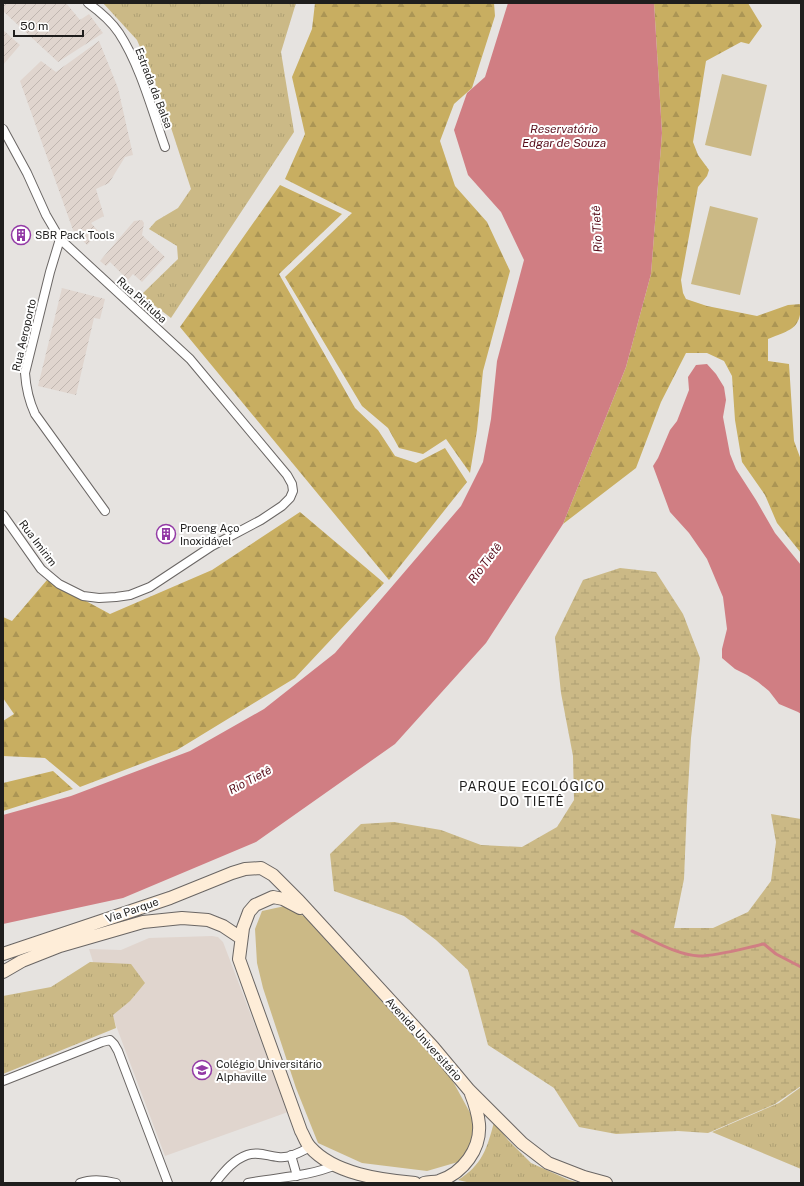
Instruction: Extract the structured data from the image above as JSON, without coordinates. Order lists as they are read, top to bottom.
{
  "streets": {
    "main road": ["Via Parque", "Avenida Universitário"],
    "street": [
      "Estrada da Balsa",
      "Rua Pirituba",
      "Rua Aeroporto",
      "Rua Imirim"
    ]
  },
  "crossings": [
    ["Rua Pirituba", "Rua Aeroporto"],
    ["Rua Pirituba", "Rua Imirim"],
    ["Via Parque", "Avenida Universitário"]
  ],
  "districts": ["PARQUE ECOLÓGICO DO TIETÊ"],
  "water": ["Reservatório Edgar de Souza", "Rio Tietê"],
  "places": {
    "building": ["SBR Pack Tools", "Proeng Aço Inoxidável"],
    "school or university": ["Colégio Universitário Alphaville"]
  },
  "scale_bar": "50 m"
}
